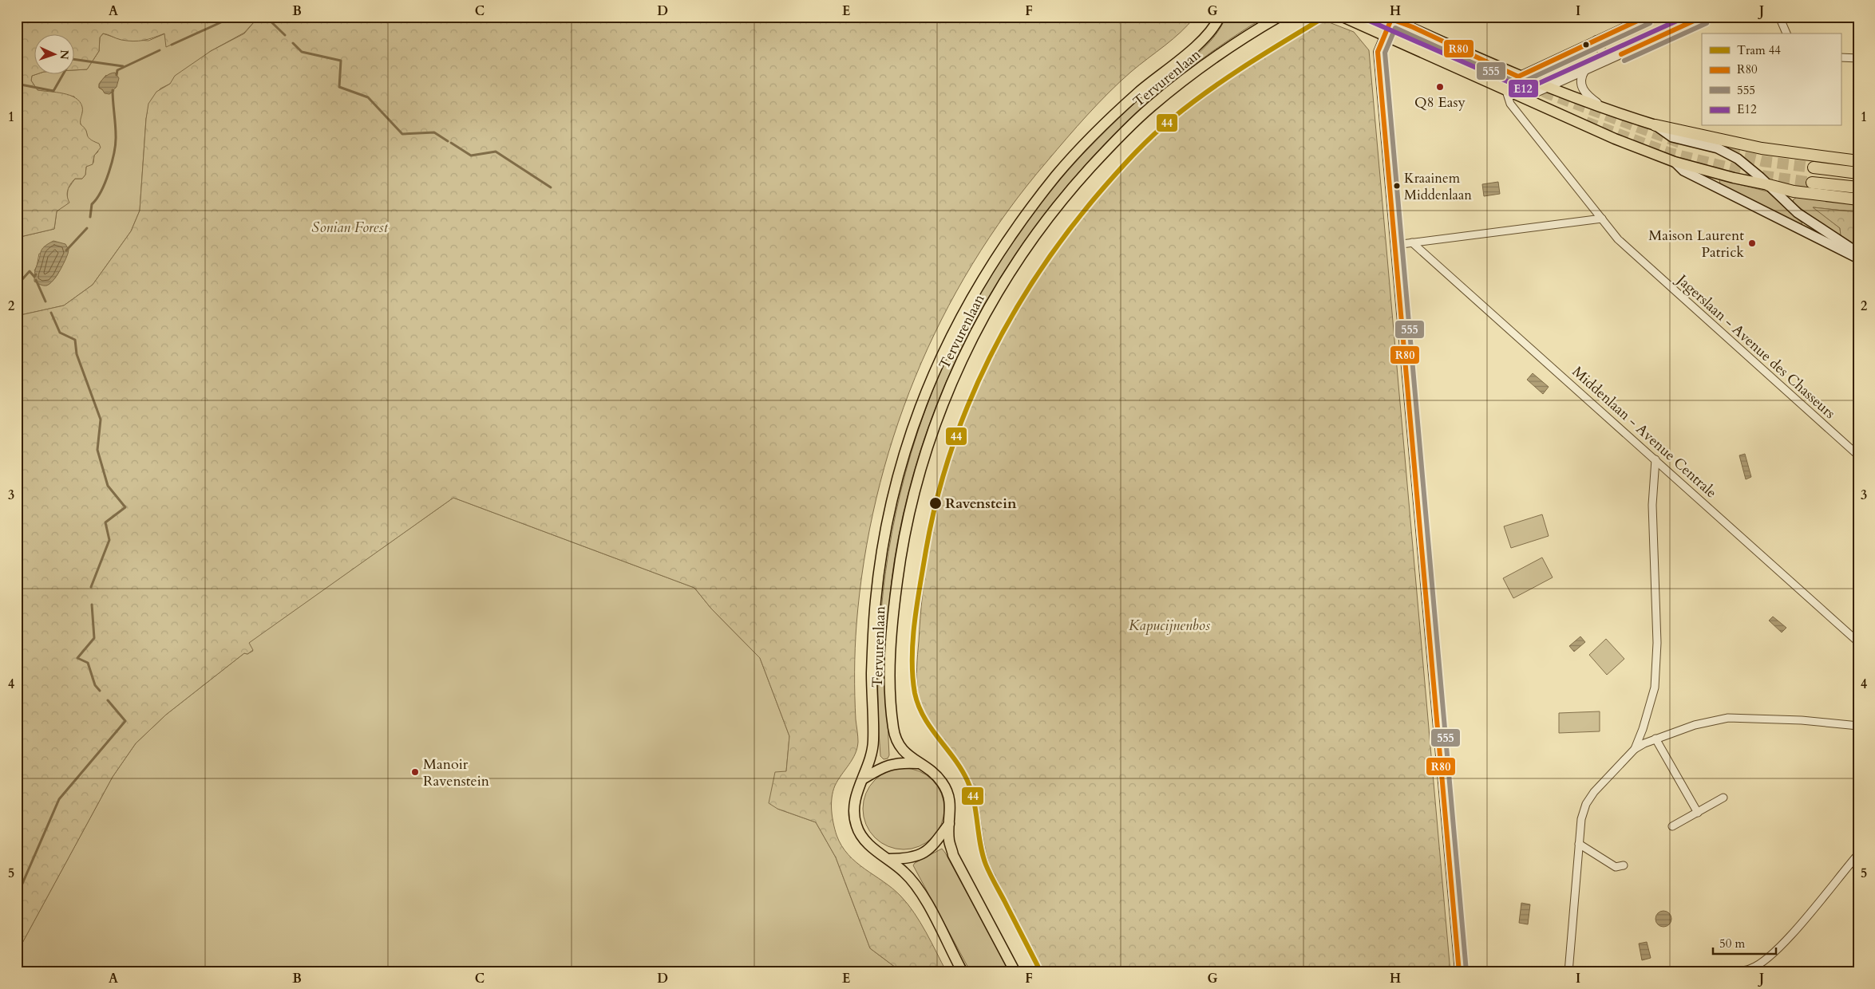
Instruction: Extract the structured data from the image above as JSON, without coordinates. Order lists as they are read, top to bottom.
{
  "streets": {
    "main road": ["Tervurenlaan"],
    "street": ["Jagerslaan - Avenue des Chasseurs", "Middenlaan - Avenue Centrale"]
  },
  "parks": ["Sonian Forest", "Kapucijnenbos"],
  "places": [
    "Q8 Easy",
    "Kraainem Middenlaan",
    "Maison Laurent Patrick",
    "Ravenstein",
    "Manoir Ravenstein"
  ],
  "lines": [
    "tram line 44",
    "transit line R80",
    "transit line E12",
    "transit line 555"
  ],
  "legend": [
    "Tram 44",
    "R80",
    "555",
    "E12"
  ],
  "scale_bar": "50 m",
  "north": "right",
  "grid": {
    "columns": [
      "A",
      "B",
      "C",
      "D",
      "E",
      "F",
      "G",
      "H",
      "I",
      "J"
    ],
    "rows": [
      "1",
      "2",
      "3",
      "4",
      "5"
    ]
  }
}
